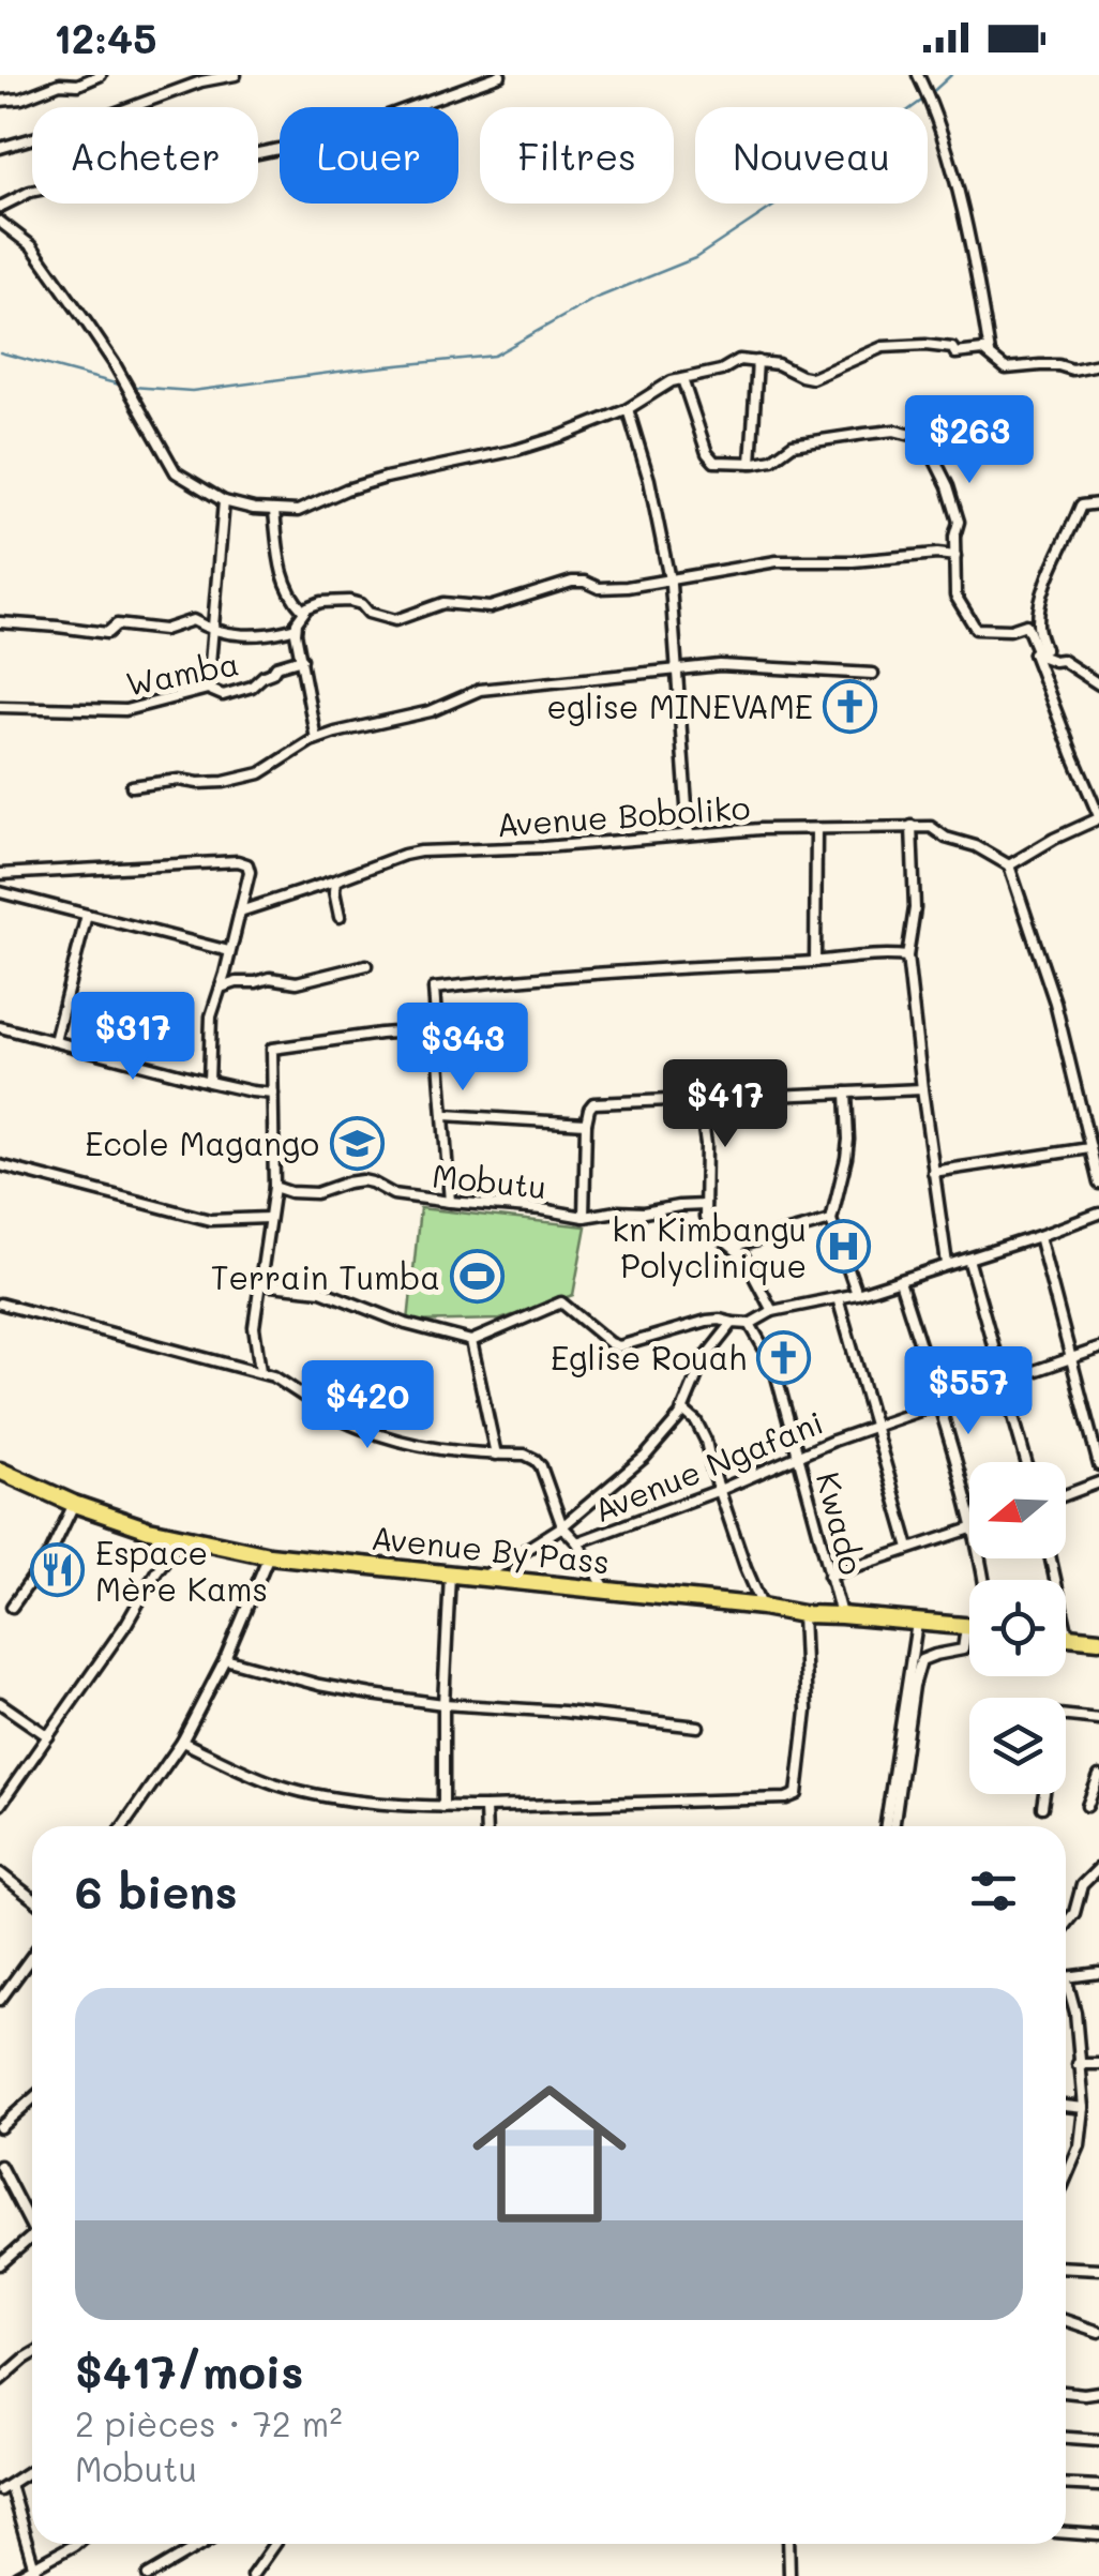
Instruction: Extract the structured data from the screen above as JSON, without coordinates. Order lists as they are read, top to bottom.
{
  "streets": {
    "highway": ["Avenue By Pass"],
    "street": [
      "Wamba",
      "Avenue Boboliko",
      "Mobutu",
      "Avenue Ngafani",
      "Kwado"
    ]
  },
  "crossings": [
    ["Avenue Ngafani", "Kwado"],
    ["Kwado", "Avenue By Pass"]
  ],
  "places": {
    "church": ["eglise MINEVAME", "Eglise Rouah"],
    "school or university": ["Ecole Magango"],
    "hospital": ["kn Kimbangu Polyclinique"],
    "sports": ["Terrain Tumba"],
    "restaurant": ["Espace Mère Kams"]
  },
  "north": "left",
  "page": {
    "status": "12:45",
    "chip": [
      "Acheter",
      "Louer",
      "Filtres",
      "Nouveau"
    ],
    "price": [
      "$263",
      "$317",
      "$343",
      "$417",
      "$557",
      "$420"
    ],
    "heading": "6 biens",
    "list": [
      {
        "name": "$417/mois",
        "note": "2 pièces · 72 m² · Mobutu"
      }
    ]
  }
}
